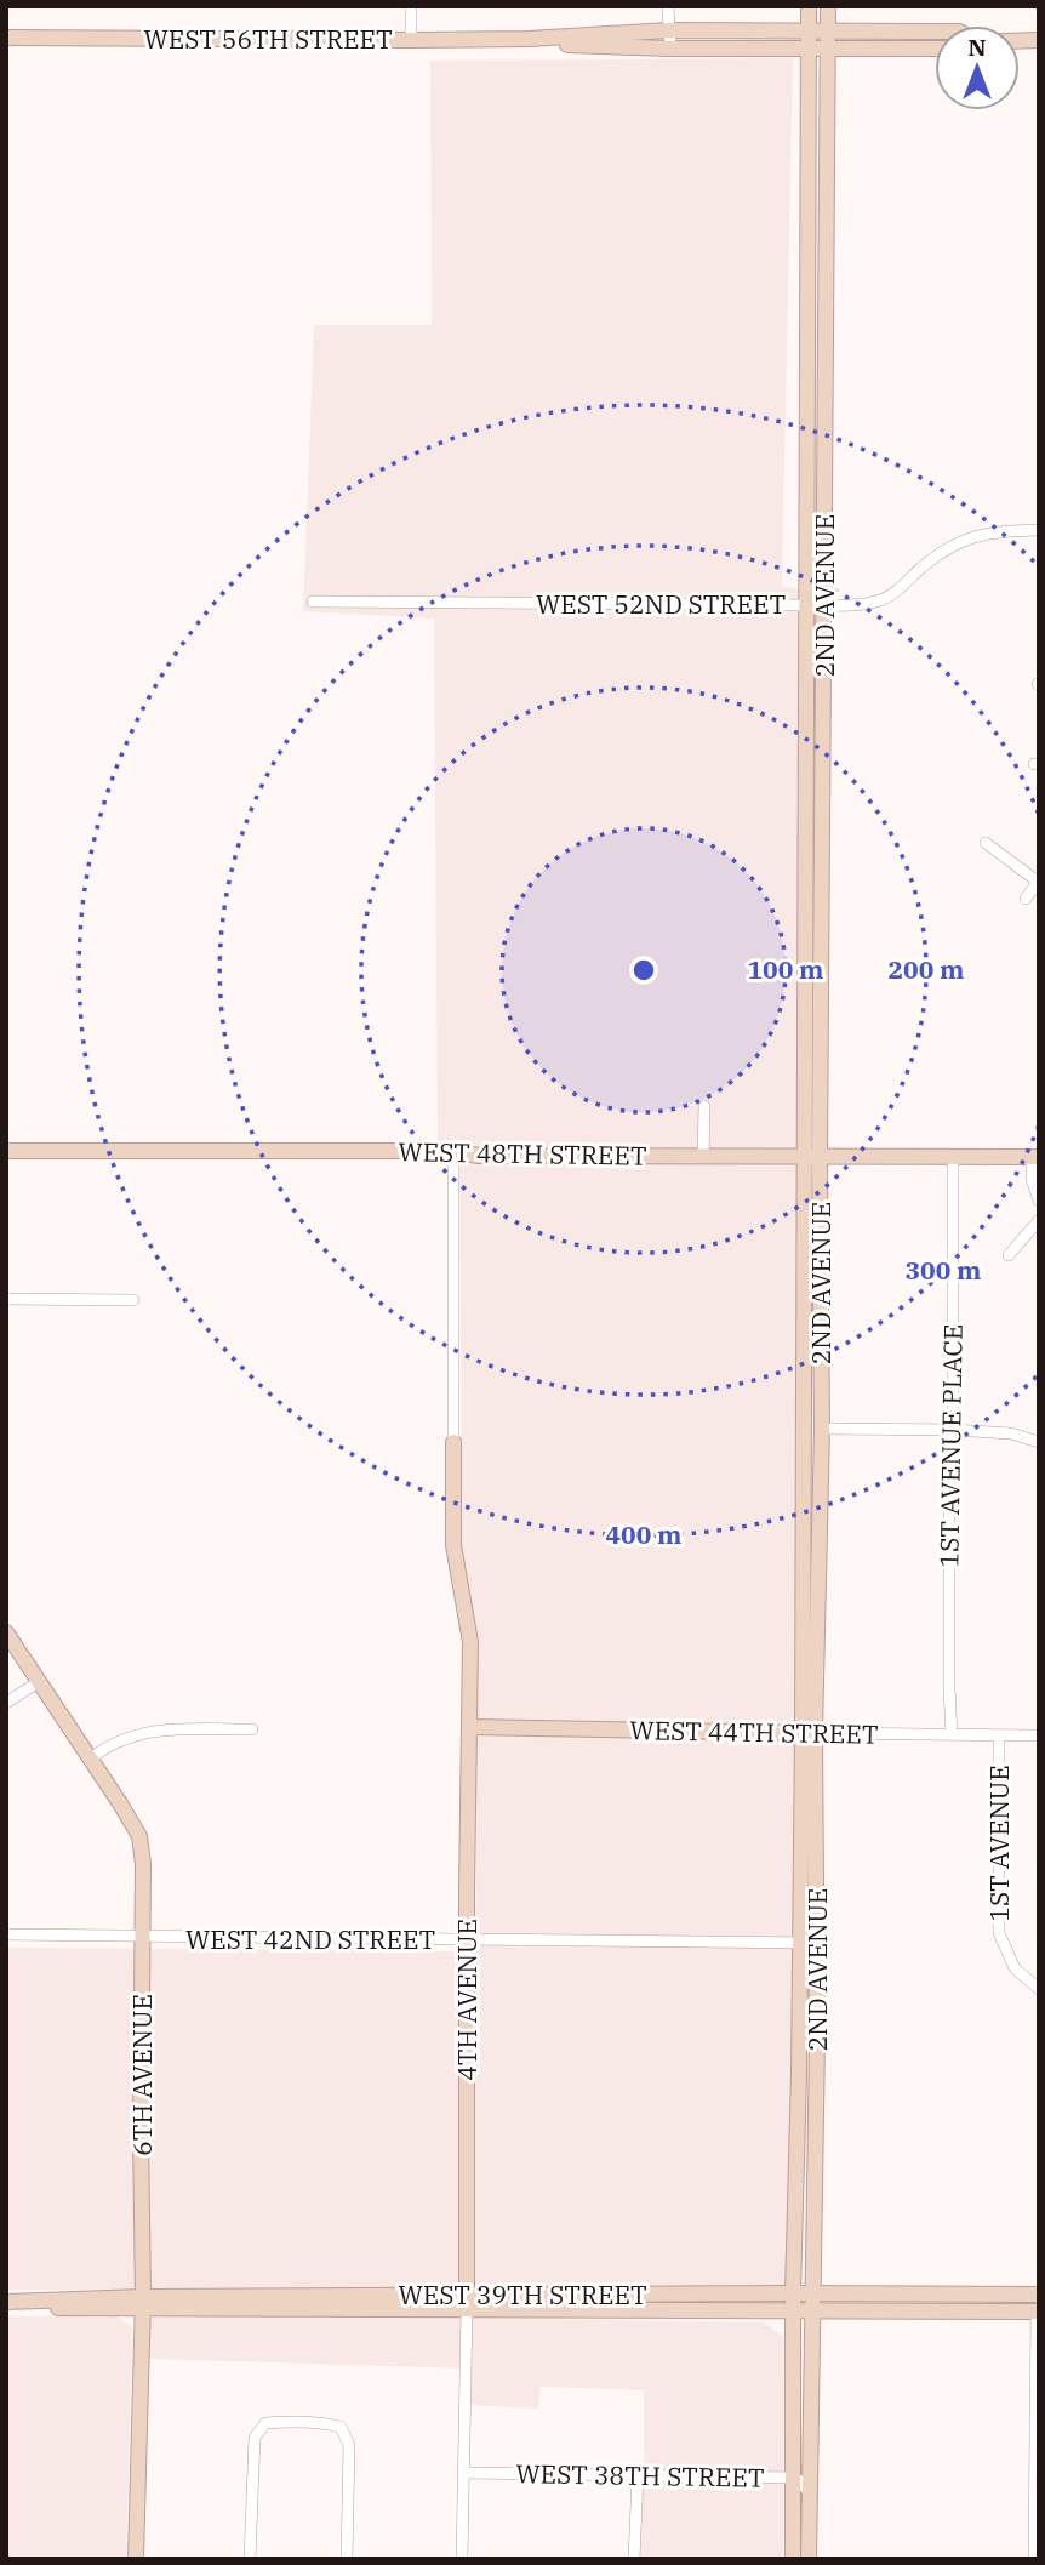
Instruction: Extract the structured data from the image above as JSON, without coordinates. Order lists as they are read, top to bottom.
{
  "streets": {
    "main road": [
      "WEST 56TH STREET",
      "2ND AVENUE",
      "WEST 48TH STREET",
      "WEST 44TH STREET",
      "4TH AVENUE",
      "6TH AVENUE",
      "WEST 39TH STREET"
    ],
    "street": [
      "WEST 52ND STREET",
      "1ST AVENUE PLACE",
      "1ST AVENUE",
      "WEST 42ND STREET",
      "WEST 38TH STREET"
    ]
  },
  "crossings": [
    ["WEST 56TH STREET", "2ND AVENUE"],
    ["2ND AVENUE", "WEST 52ND STREET"],
    ["2ND AVENUE", "WEST 48TH STREET"],
    ["2ND AVENUE", "WEST 44TH STREET"],
    ["2ND AVENUE", "WEST 42ND STREET"],
    ["2ND AVENUE", "WEST 39TH STREET"],
    ["2ND AVENUE", "WEST 38TH STREET"],
    ["WEST 48TH STREET", "1ST AVENUE PLACE"],
    ["1ST AVENUE PLACE", "WEST 44TH STREET"],
    ["WEST 44TH STREET", "1ST AVENUE"],
    ["WEST 44TH STREET", "4TH AVENUE"],
    ["WEST 42ND STREET", "4TH AVENUE"],
    ["WEST 42ND STREET", "6TH AVENUE"],
    ["4TH AVENUE", "WEST 39TH STREET"],
    ["4TH AVENUE", "WEST 38TH STREET"],
    ["6TH AVENUE", "WEST 39TH STREET"]
  ],
  "north": "top",
  "rings": [
    "100 m",
    "200 m",
    "300 m",
    "400 m"
  ]
}
